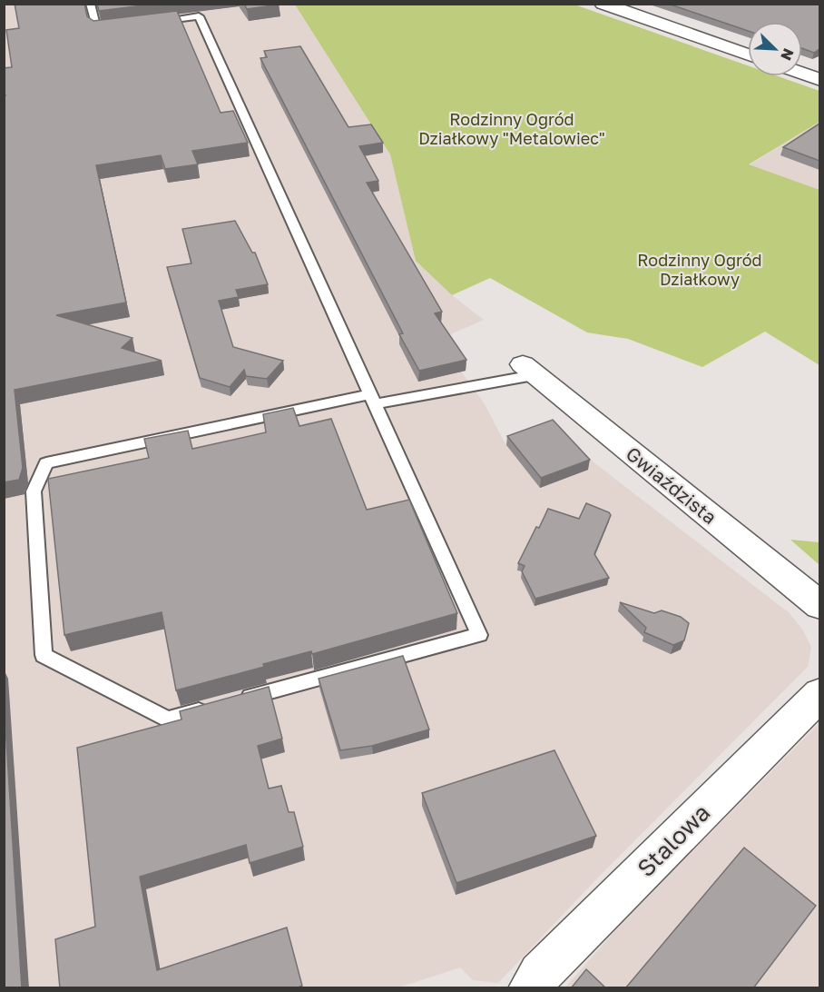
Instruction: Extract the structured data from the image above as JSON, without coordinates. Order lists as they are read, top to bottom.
{
  "streets": {
    "street": ["Gwiaździsta", "Stalowa"]
  },
  "parks": ["Rodzinny Ogród Działkowy \"Metalowiec\"", "Rodzinny Ogród Działkowy"],
  "north": "bottom right"
}
